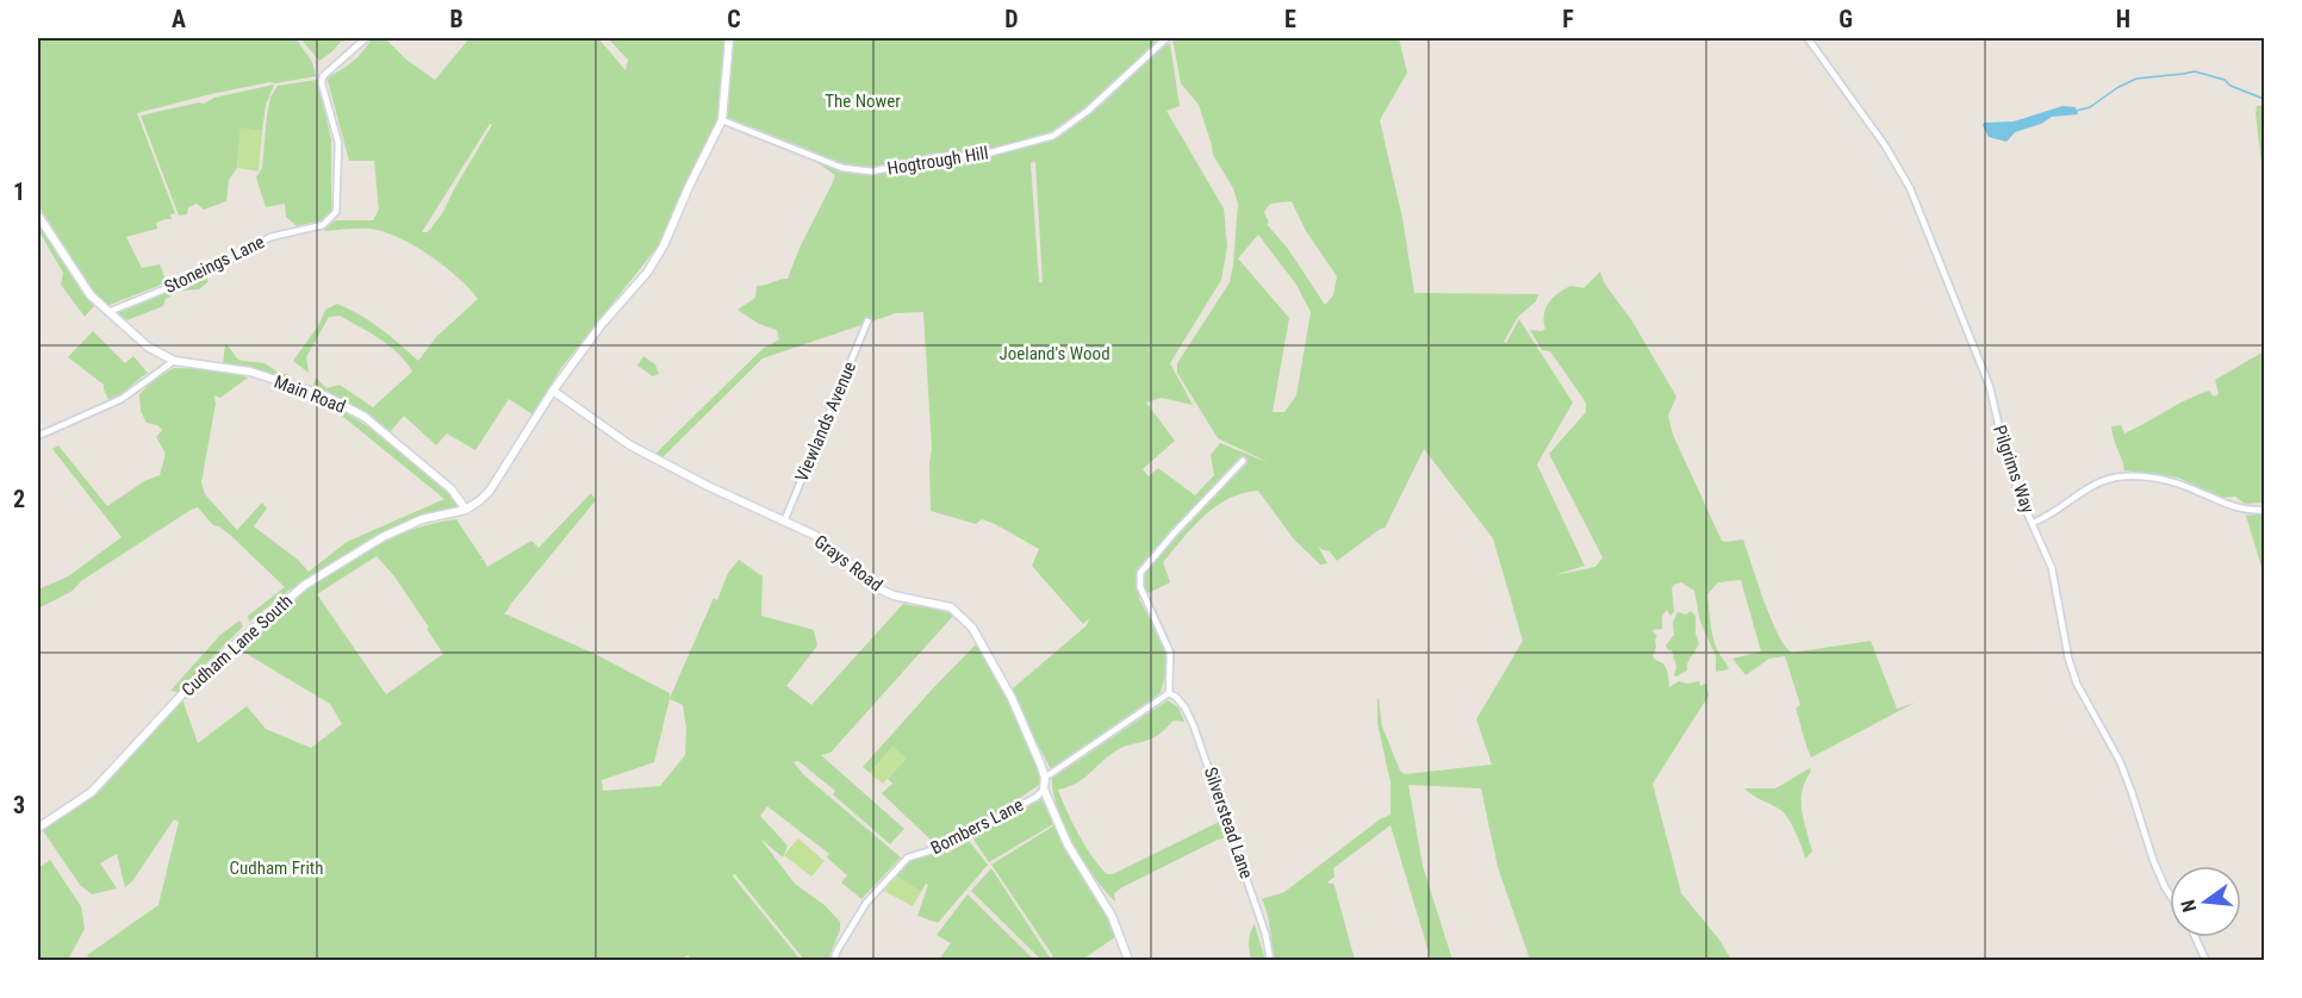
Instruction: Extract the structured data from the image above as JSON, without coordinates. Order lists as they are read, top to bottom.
{
  "streets": {
    "street": [
      "Hogtrough Hill",
      "Stoneings Lane",
      "Main Road",
      "Viewlands Avenue",
      "Pilgrims Way",
      "Grays Road",
      "Cudham Lane South",
      "Silverstead Lane",
      "Bombers Lane"
    ]
  },
  "crossings": [
    ["Stoneings Lane", "Main Road"],
    ["Main Road", "Cudham Lane South"],
    ["Viewlands Avenue", "Grays Road"],
    ["Grays Road", "Bombers Lane"]
  ],
  "parks": ["The Nower", "Joeland's Wood", "Cudham Frith"],
  "north": "left",
  "grid": {
    "columns": [
      "A",
      "B",
      "C",
      "D",
      "E",
      "F",
      "G",
      "H"
    ],
    "rows": ["1", "2", "3"]
  }
}
